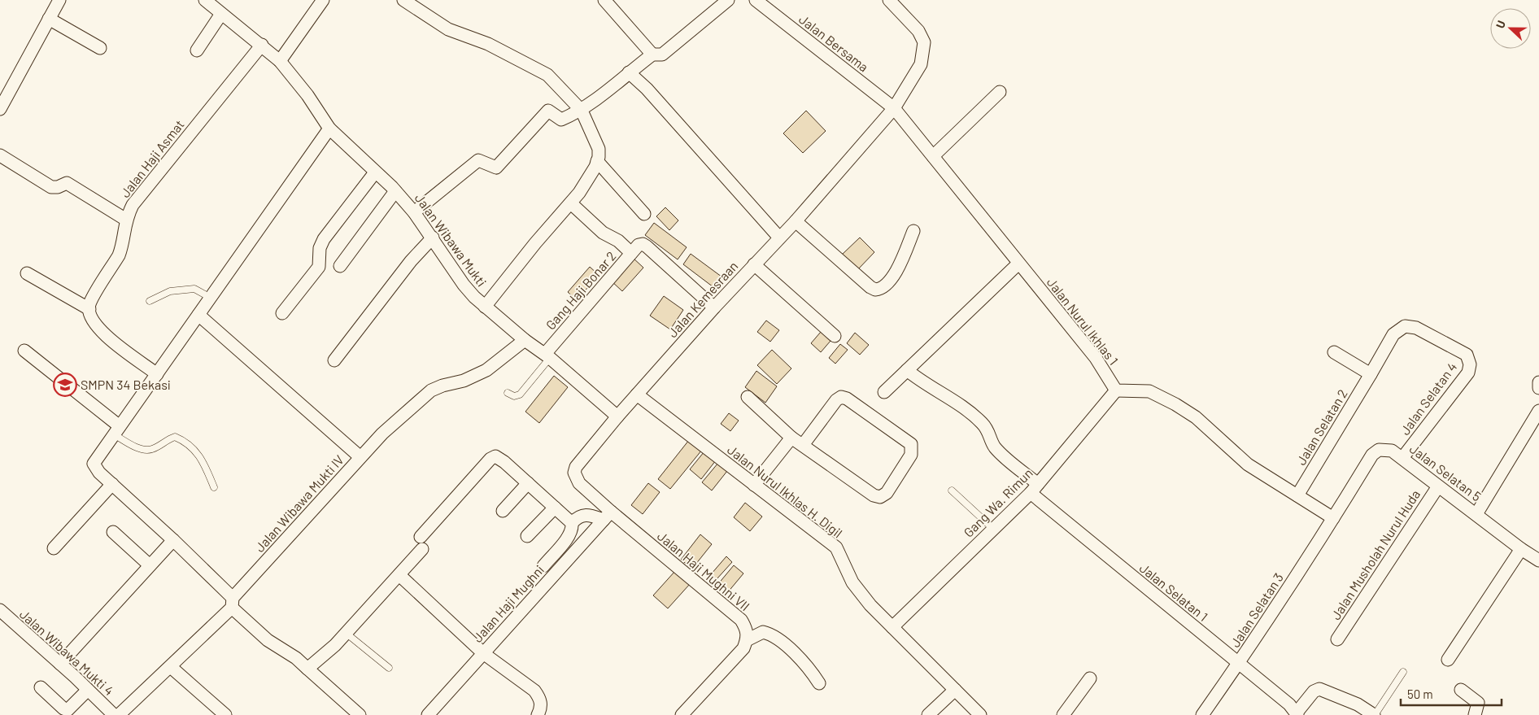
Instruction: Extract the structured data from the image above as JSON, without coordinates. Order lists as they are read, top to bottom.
{
  "streets": {
    "street": [
      "Jalan Bersama",
      "Jalan Haji Asmat",
      "Jalan Wibawa Mukti",
      "Gang Haji Bonar 2",
      "Jalan Kemesraan",
      "Jalan Nurul Ikhlas 1",
      "Jalan Selatan 4",
      "Jalan Selatan 2",
      "Jalan Selatan 5",
      "Jalan Nurul Ikhlas H. Digil",
      "Gang Wa. Rimun",
      "Jalan Wibawa Mukti IV",
      "Jalan Musholah Nurul Huda",
      "Jalan Haji Mughni VII",
      "Jalan Selatan 1",
      "Jalan Haji Mughni",
      "Jalan Selatan 3",
      "Jalan Wibawa Mukti 4"
    ]
  },
  "crossings": [
    ["Jalan Bersama", "Jalan Kemesraan"],
    ["Jalan Bersama", "Jalan Nurul Ikhlas 1"],
    ["Jalan Haji Asmat", "Jalan Wibawa Mukti"],
    ["Jalan Wibawa Mukti", "Gang Haji Bonar 2"],
    ["Jalan Wibawa Mukti", "Jalan Kemesraan"],
    ["Jalan Wibawa Mukti", "Jalan Wibawa Mukti IV"],
    ["Jalan Kemesraan", "Jalan Nurul Ikhlas 1"],
    ["Jalan Kemesraan", "Jalan Nurul Ikhlas H. Digil"],
    ["Jalan Kemesraan", "Jalan Haji Mughni VII"],
    ["Jalan Kemesraan", "Jalan Haji Mughni"],
    ["Jalan Nurul Ikhlas 1", "Gang Wa. Rimun"],
    ["Jalan Selatan 4", "Jalan Selatan 2"],
    ["Jalan Selatan 4", "Jalan Selatan 5"],
    ["Jalan Selatan 5", "Jalan Musholah Nurul Huda"],
    ["Jalan Selatan 5", "Jalan Selatan 3"],
    ["Jalan Nurul Ikhlas H. Digil", "Gang Wa. Rimun"],
    ["Gang Wa. Rimun", "Jalan Selatan 1"],
    ["Jalan Haji Mughni VII", "Jalan Haji Mughni"],
    ["Jalan Selatan 1", "Jalan Selatan 3"]
  ],
  "places": {
    "school or university": ["SMPN 34 Bekasi"]
  },
  "scale_bar": "50 m",
  "north": "left"
}
